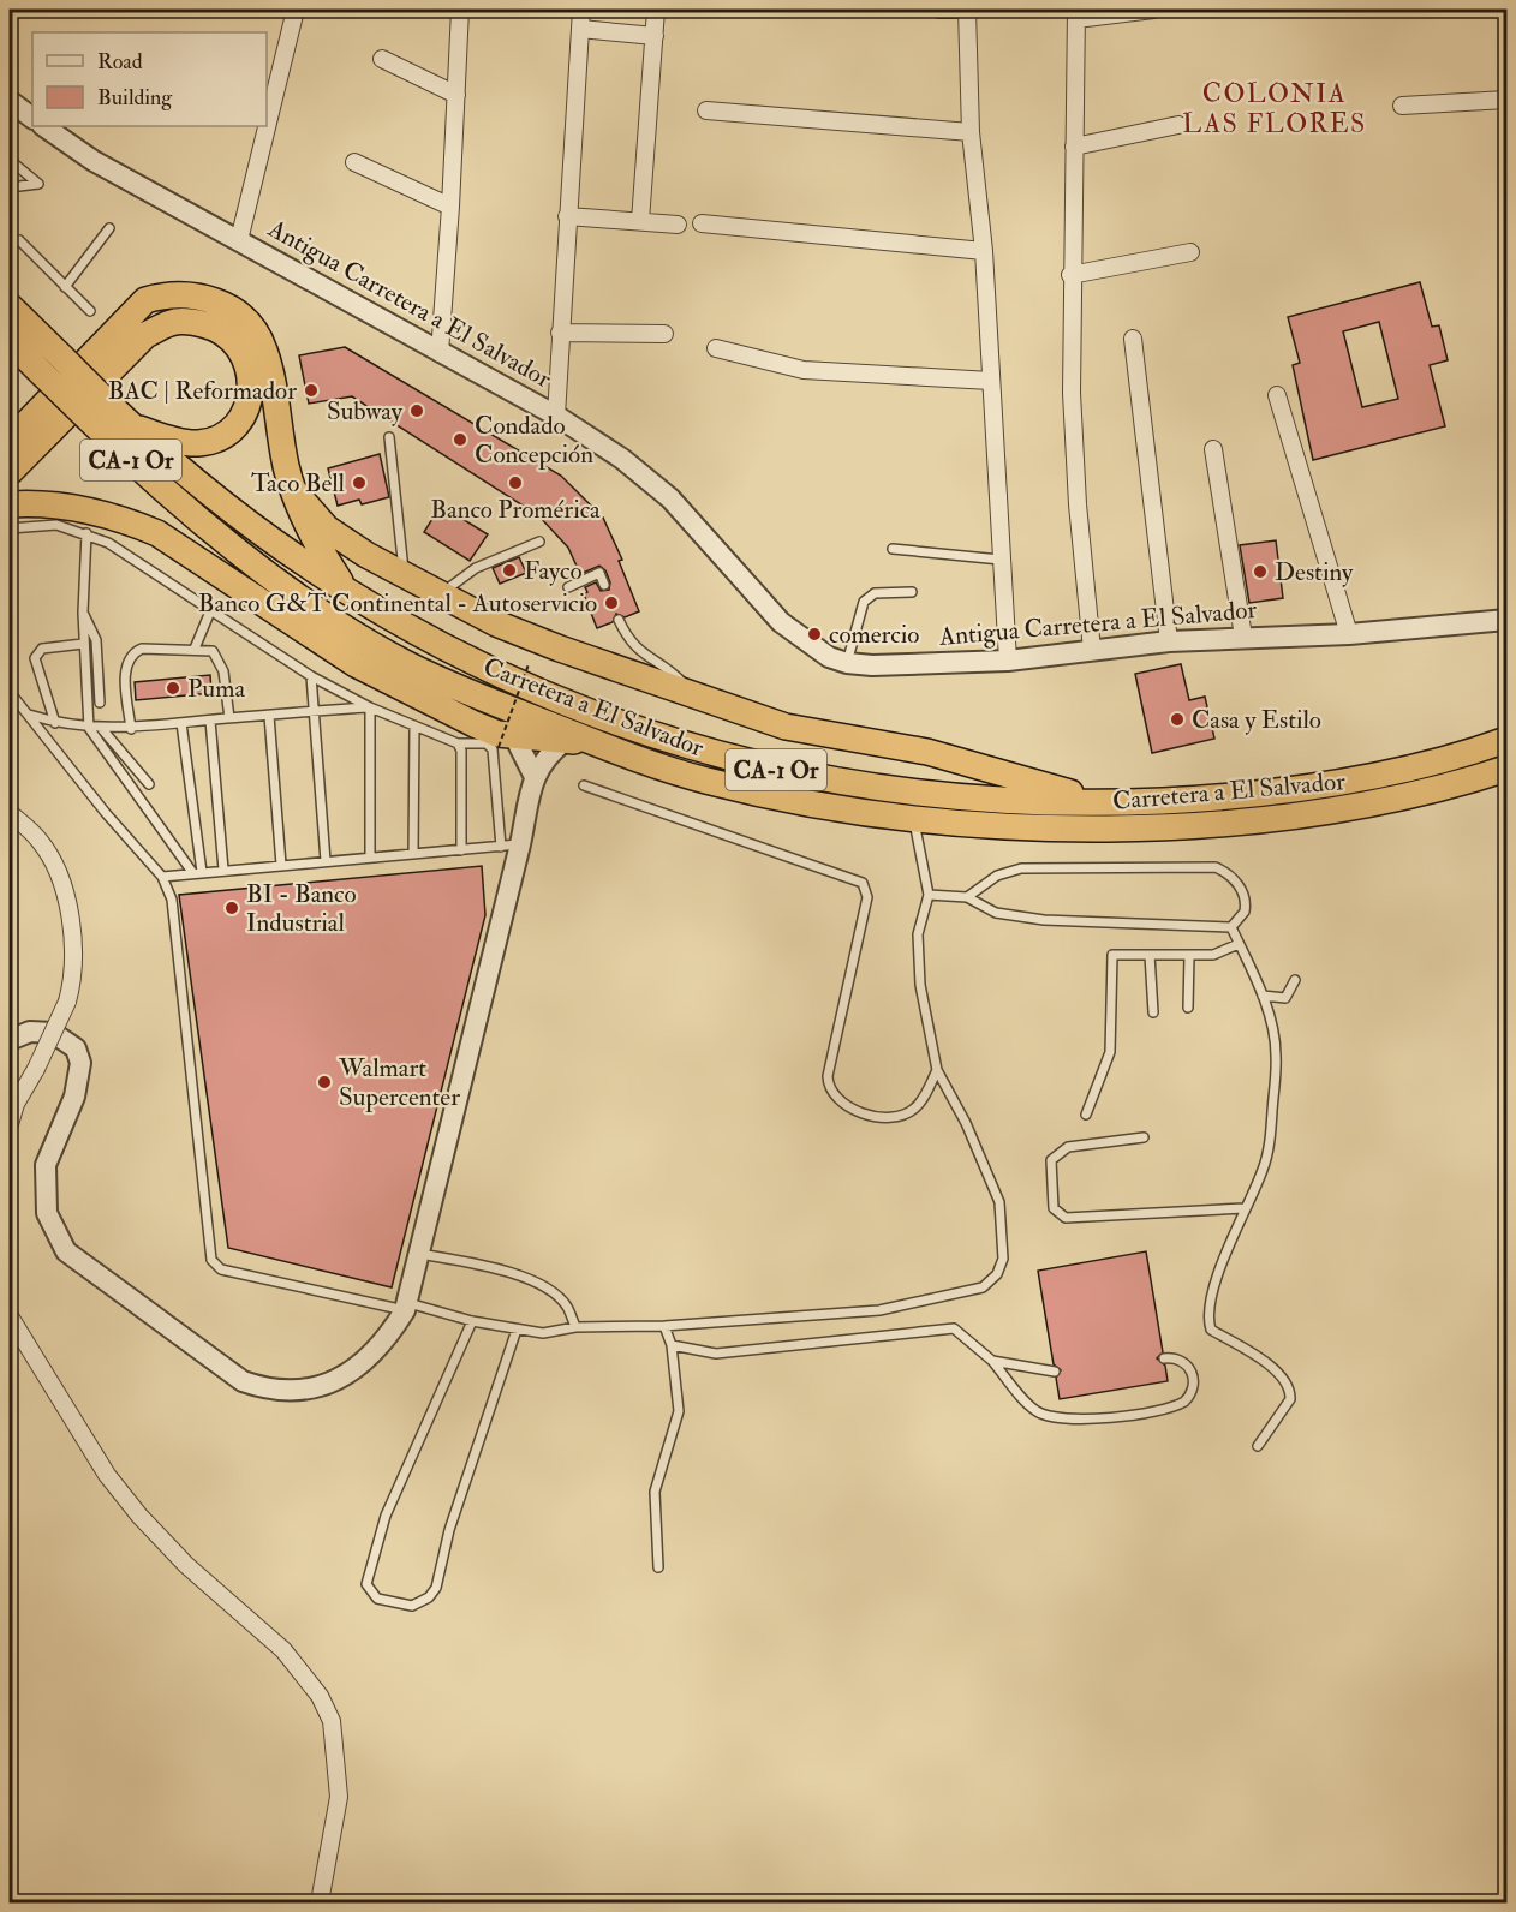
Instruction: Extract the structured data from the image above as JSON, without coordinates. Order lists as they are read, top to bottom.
{
  "streets": {
    "highway": ["CA-1 Or", "Carretera a El Salvador"],
    "street": ["Antigua Carretera a El Salvador"]
  },
  "districts": ["COLONIA LAS FLORES"],
  "places": [
    "BAC | Reformador",
    "Subway",
    "Condado Concepción",
    "Taco Bell",
    "Banco Promérica",
    "Fayco",
    "Destiny",
    "Banco G&T Continental - Autoservicio",
    "comercio",
    "Puma",
    "Casa y Estilo",
    "BI - Banco Industrial",
    "Walmart Supercenter"
  ],
  "legend": ["Road", "Building"]
}
